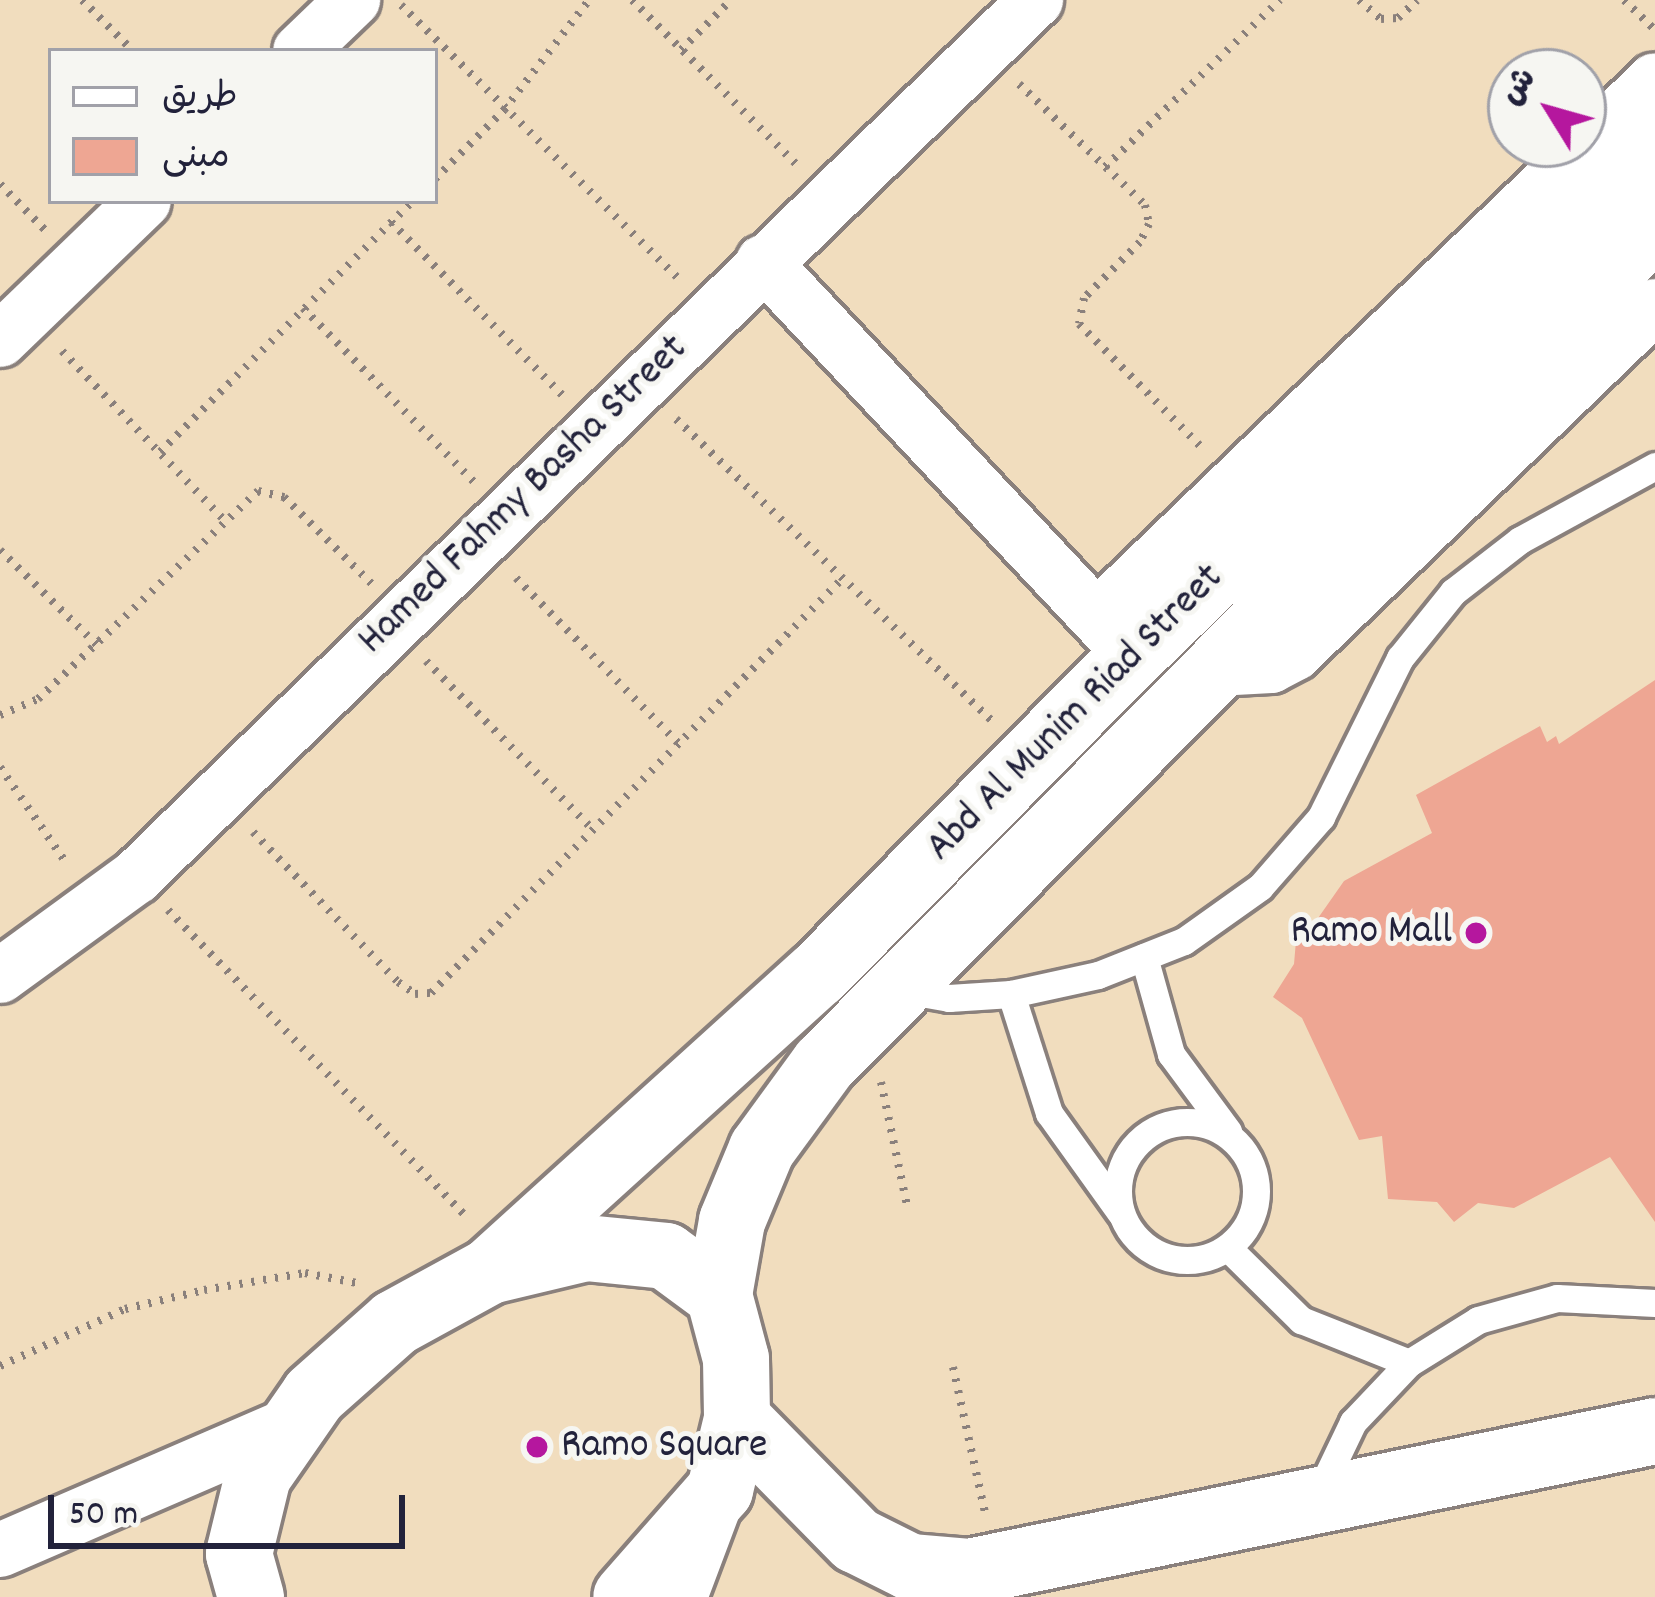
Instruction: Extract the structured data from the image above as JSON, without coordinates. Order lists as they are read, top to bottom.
{
  "streets": {
    "street": ["Hamed Fahmy Basha Street", "Abd Al Munim Riad Street"]
  },
  "places": ["Ramo Mall", "Ramo Square"],
  "legend": ["طريق", "مبنى"],
  "scale_bar": "50 m",
  "north": "top left"
}
